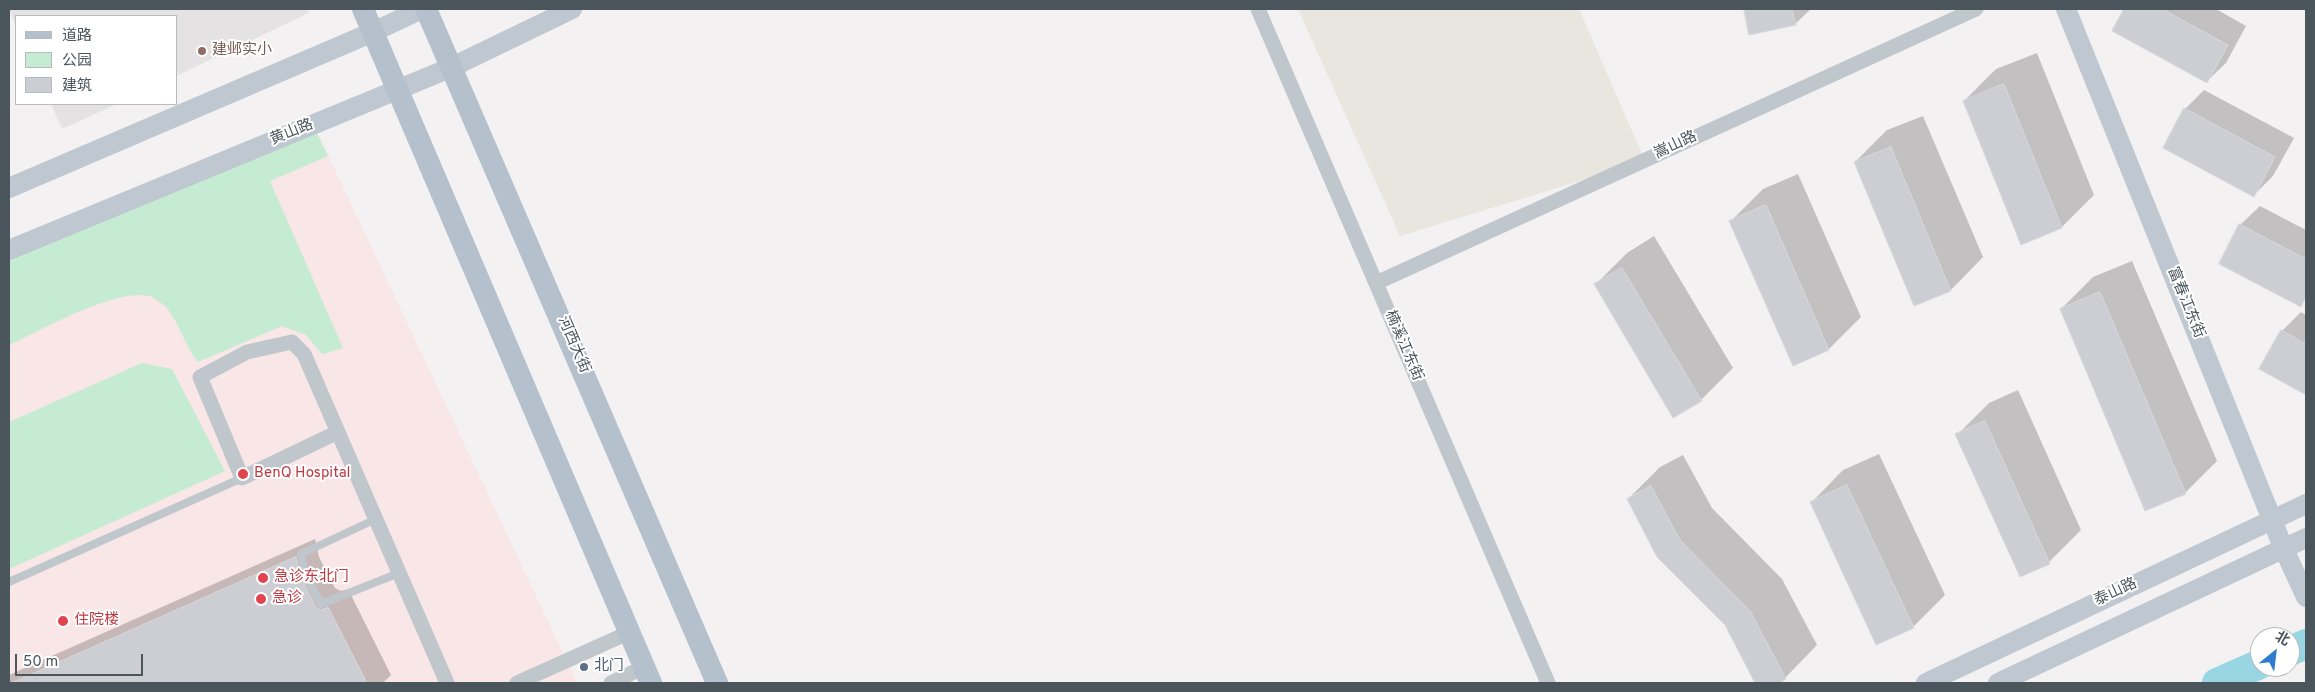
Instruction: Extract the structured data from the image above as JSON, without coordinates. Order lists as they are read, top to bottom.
{
  "streets": {
    "main road": ["河西大街"],
    "street": [
      "黄山路",
      "嵩山路",
      "富春江东街",
      "楠溪江东街",
      "泰山路"
    ]
  },
  "crossings": [
    ["黄山路", "河西大街"],
    ["嵩山路", "楠溪江东街"],
    ["富春江东街", "泰山路"]
  ],
  "places": [
    "建邺实小",
    "BenQ Hospital",
    "急诊东北门",
    "急诊",
    "住院楼",
    "北门"
  ],
  "legend": ["道路", "公园", "建筑"],
  "scale_bar": "50 m",
  "north": "top right"
}
